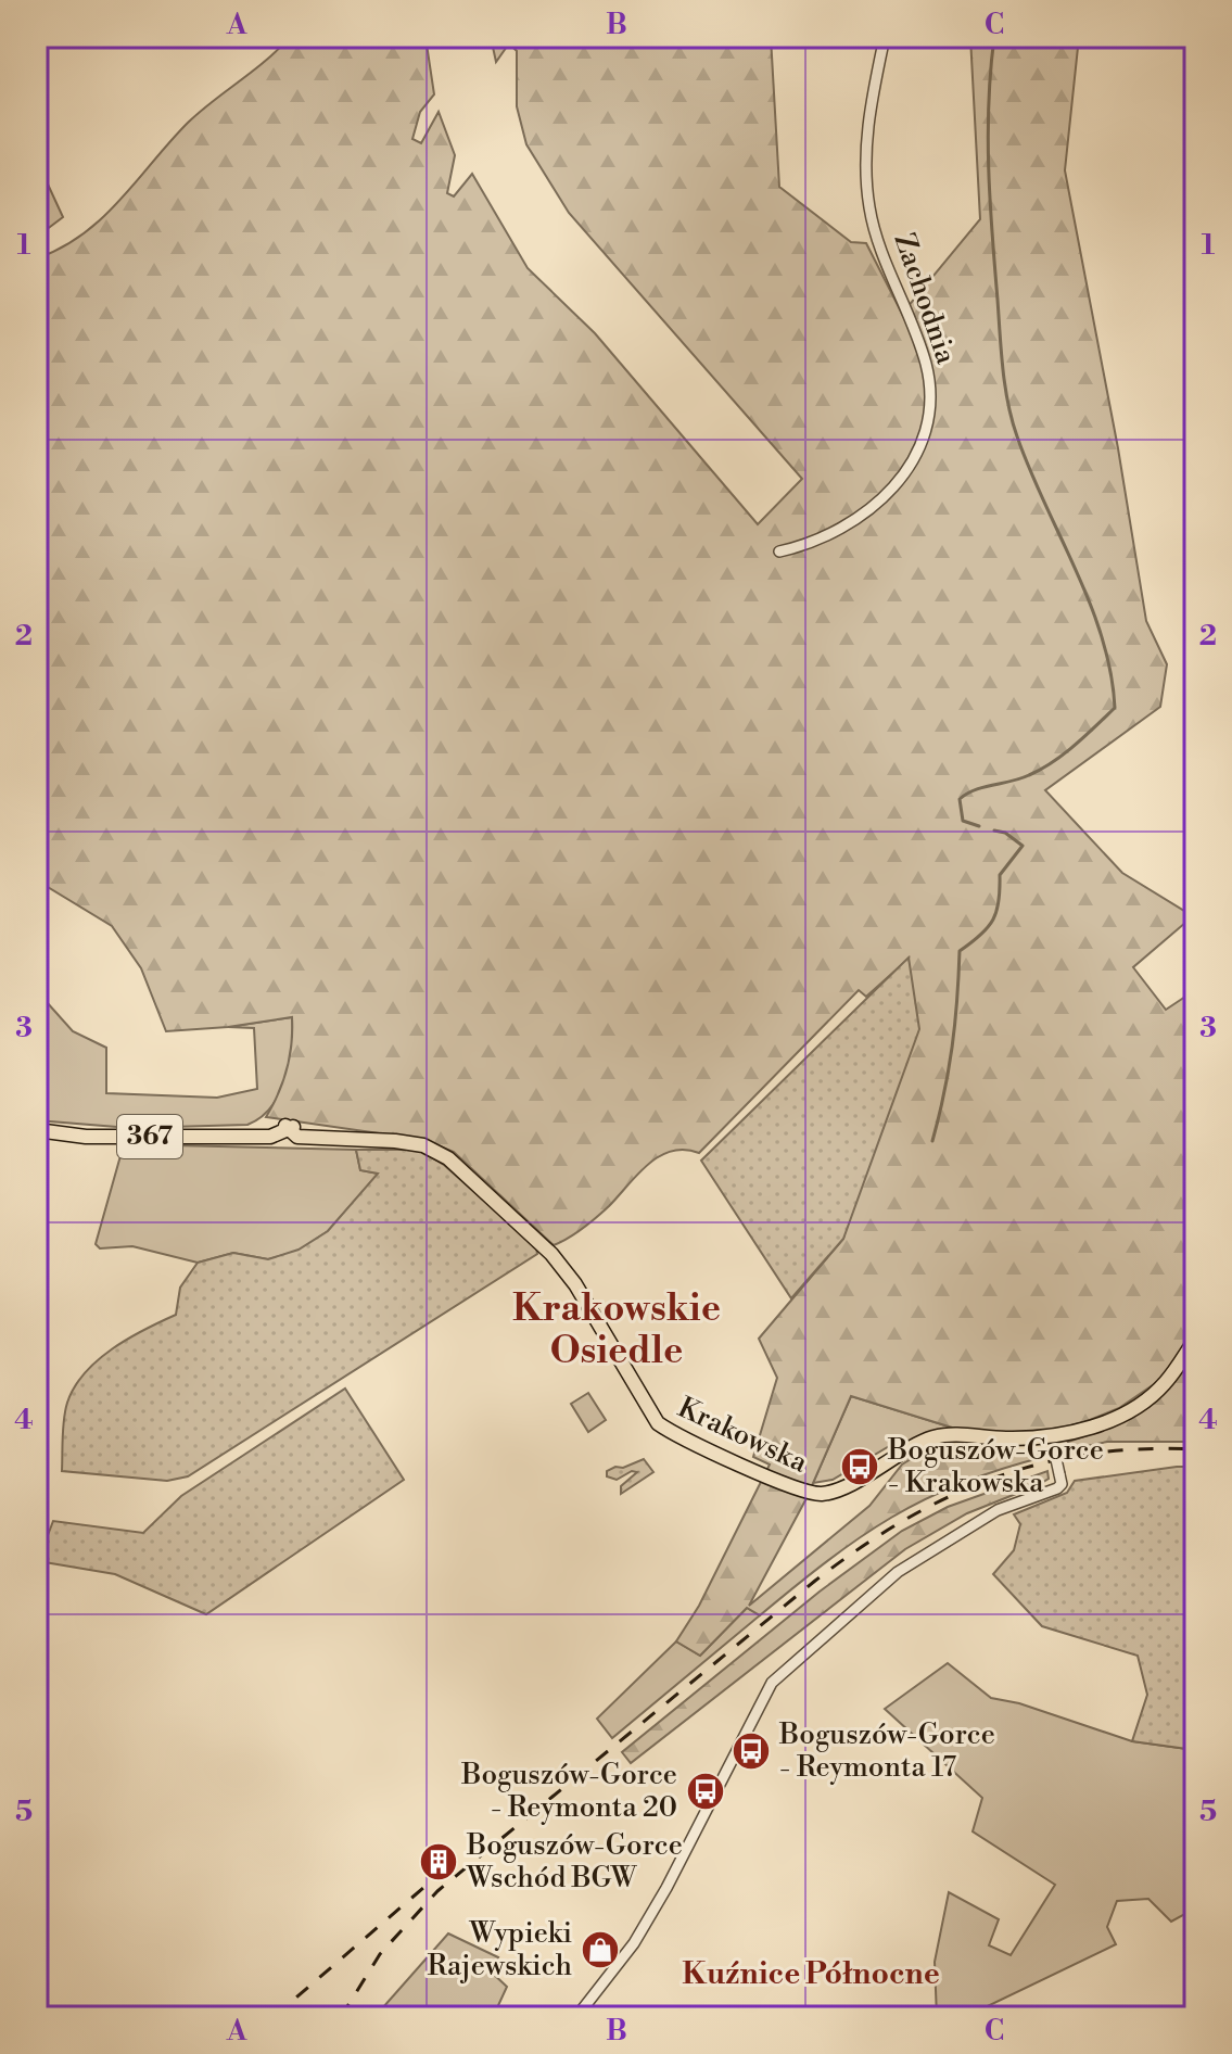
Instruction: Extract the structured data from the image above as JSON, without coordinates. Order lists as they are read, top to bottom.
{
  "streets": {
    "main road": ["367", "Krakowska"],
    "street": ["Zachodnia"]
  },
  "districts": ["Krakowskie Osiedle", "Kuźnice Północne"],
  "places": {
    "bus stop": ["Boguszów-Gorce - Krakowska", "Boguszów-Gorce - Reymonta 17", "Boguszów-Gorce - Reymonta 20"],
    "building": ["Boguszów-Gorce Wschód BGW"],
    "shop": ["Wypieki Rajewskich"]
  },
  "grid": {
    "columns": ["A", "B", "C"],
    "rows": [
      "1",
      "2",
      "3",
      "4",
      "5"
    ]
  }
}
